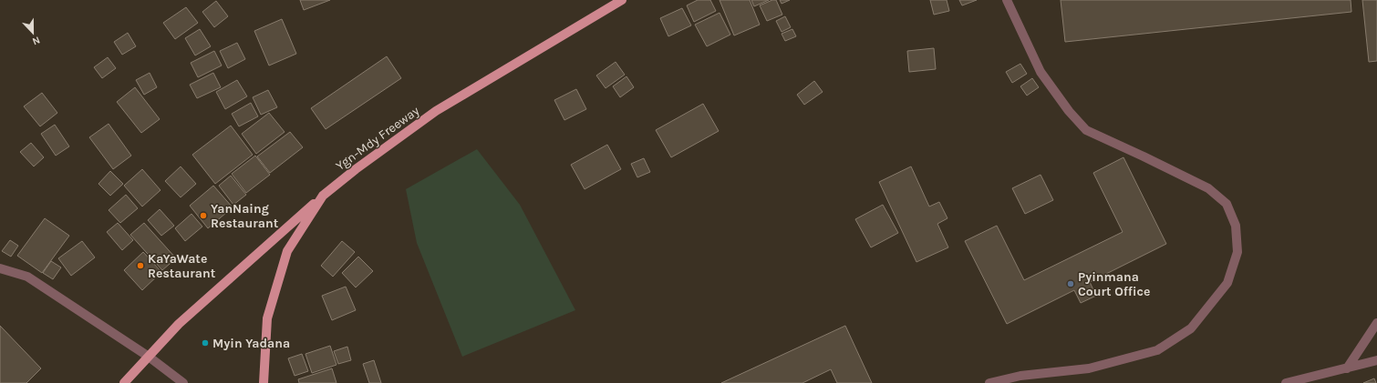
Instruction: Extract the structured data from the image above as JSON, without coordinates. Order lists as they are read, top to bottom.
{
  "streets": {
    "main road": ["Ygn-Mdy Freeway"]
  },
  "places": [
    "YanNaing Restaurant",
    "KaYaWate Restaurant",
    "Pyinmana Court Office",
    "Myin Yadana"
  ],
  "north": "bottom"
}
